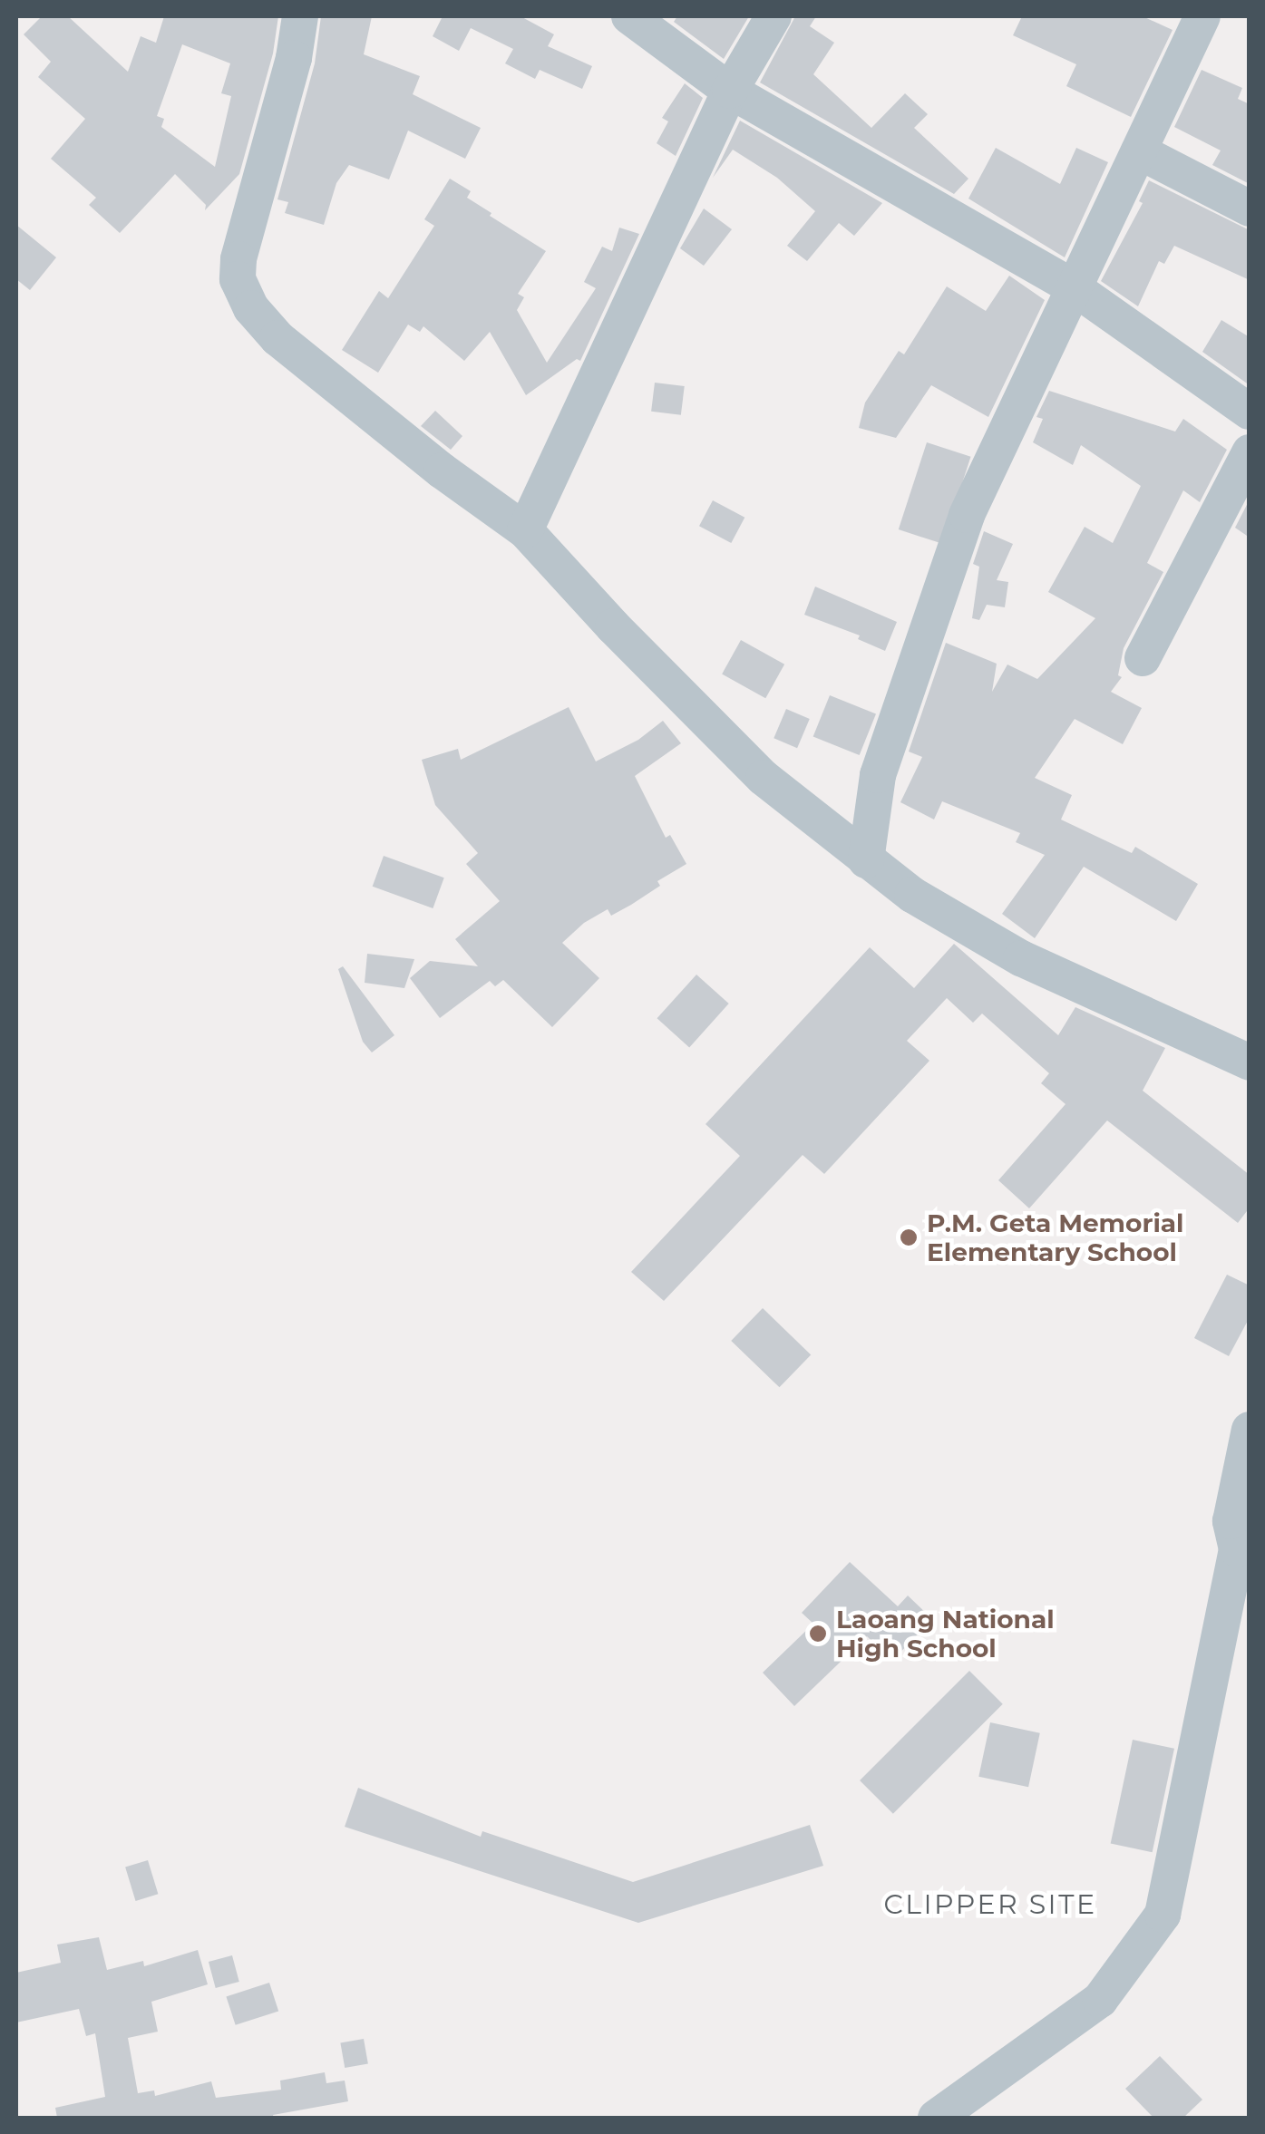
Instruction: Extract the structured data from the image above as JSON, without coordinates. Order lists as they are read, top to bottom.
{
  "districts": ["CLIPPER SITE"],
  "places": ["P.M. Geta Memorial Elementary School", "Laoang National High School"]
}
